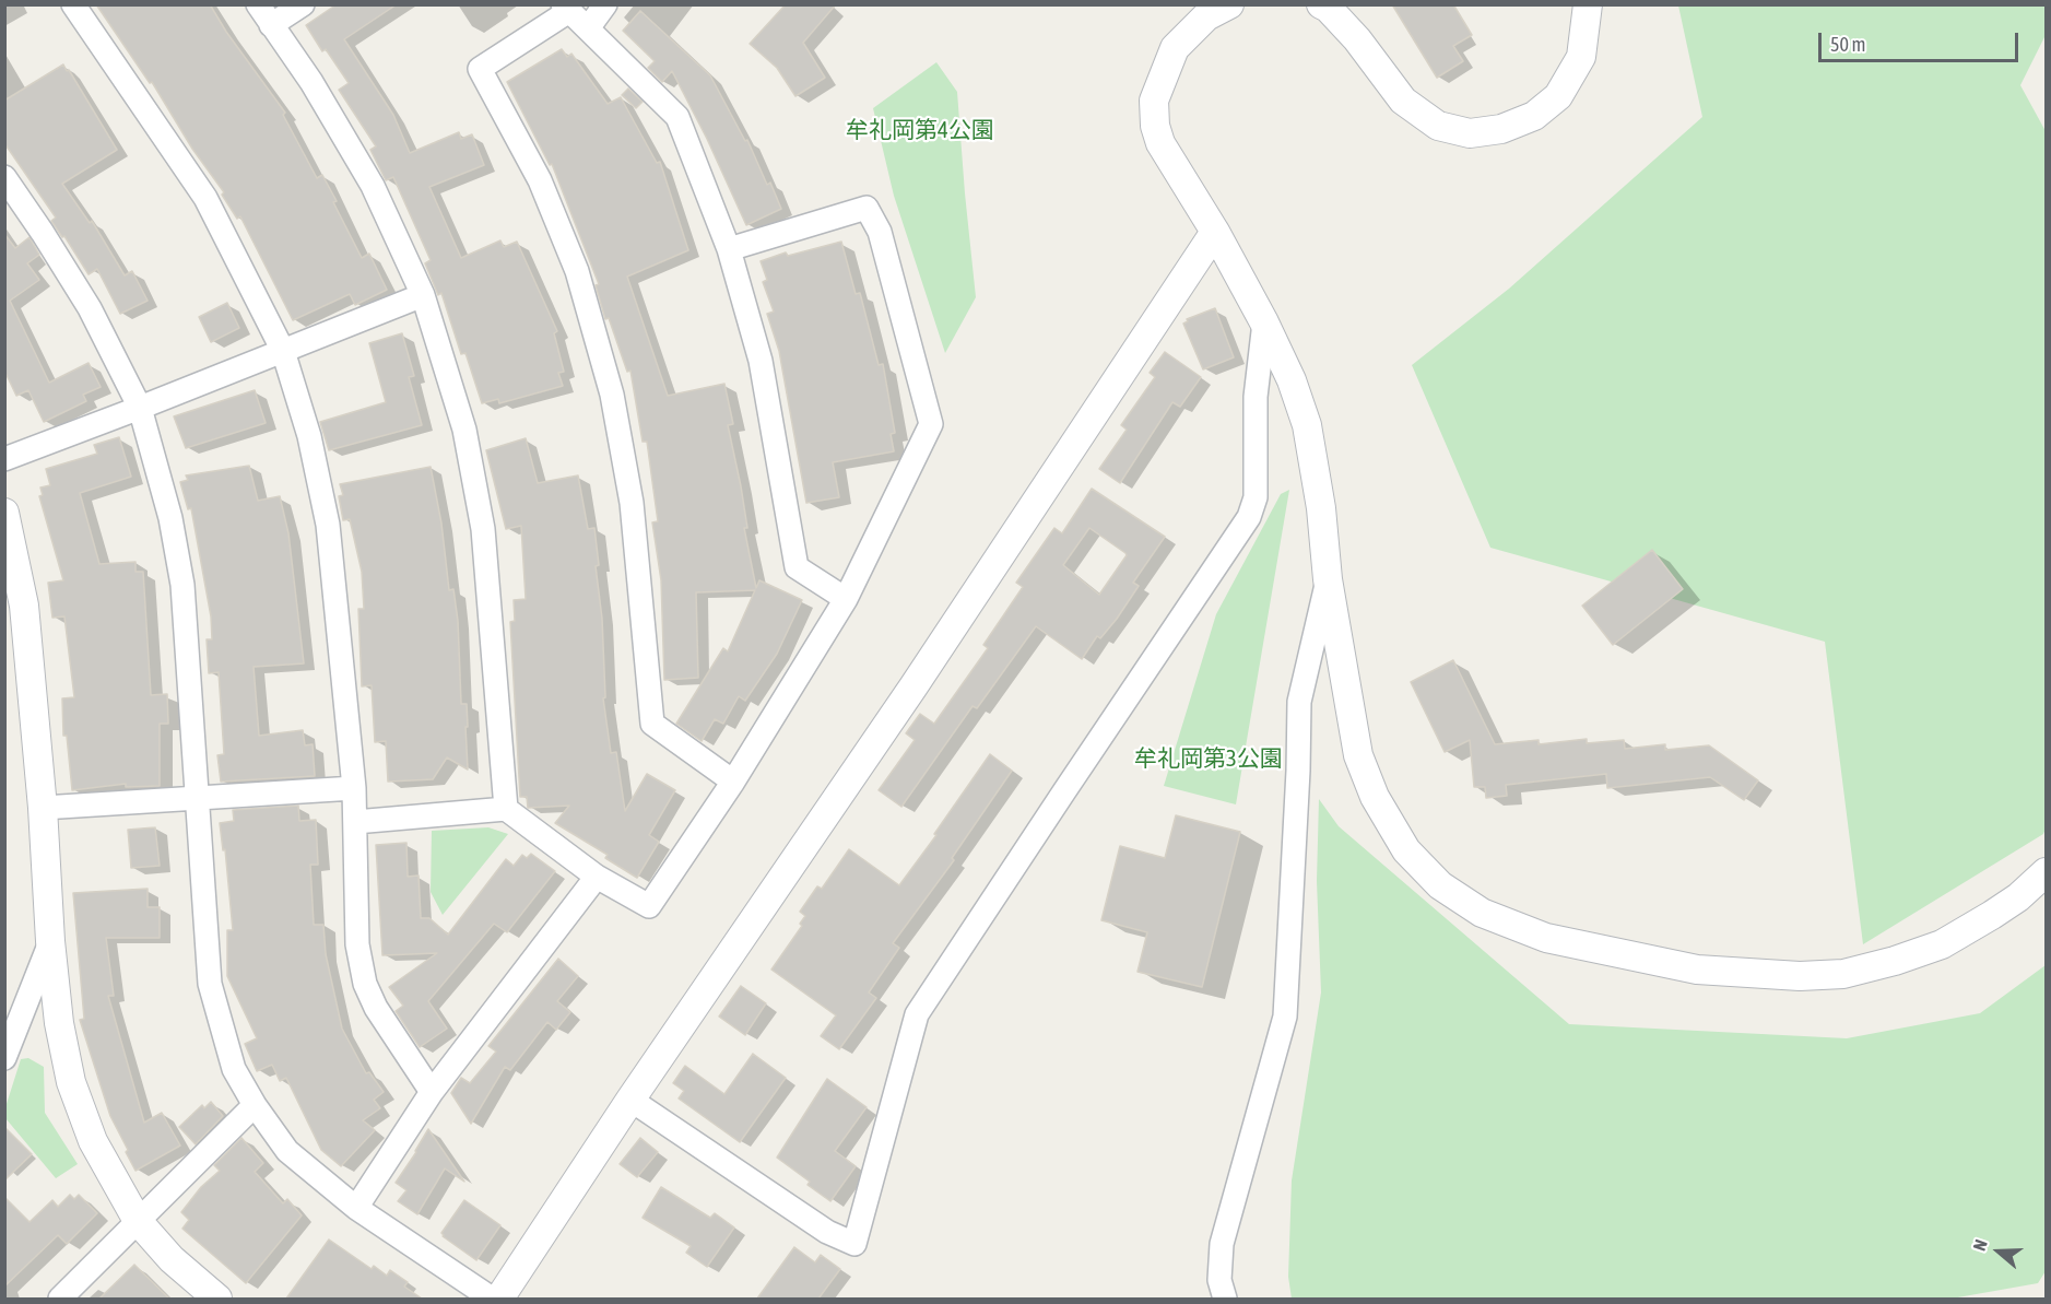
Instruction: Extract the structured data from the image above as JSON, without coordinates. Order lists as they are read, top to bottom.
{
  "parks": ["牟礼岡第4公園", "牟礼岡第3公園"],
  "scale_bar": "50 m",
  "north": "left"
}
